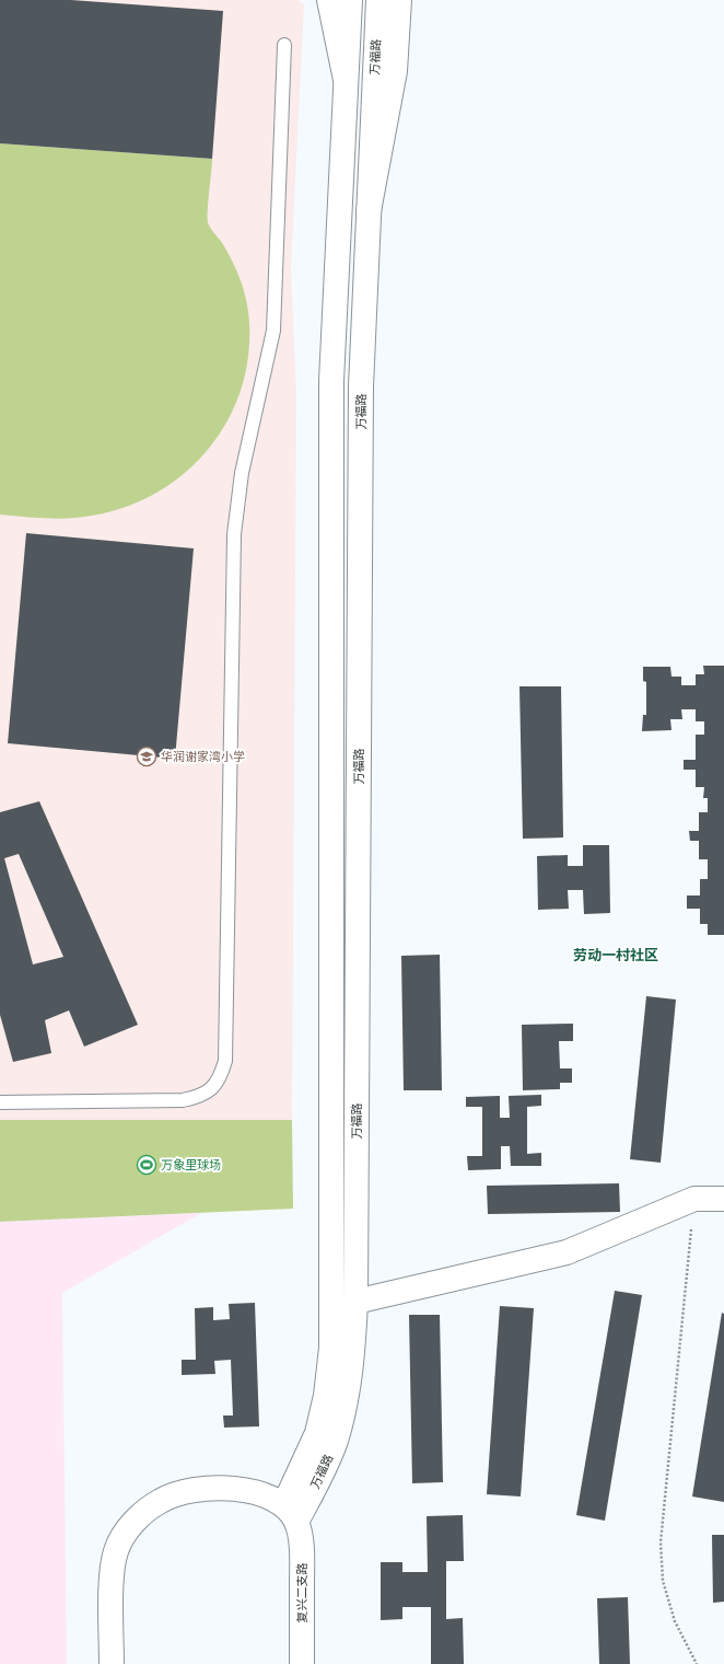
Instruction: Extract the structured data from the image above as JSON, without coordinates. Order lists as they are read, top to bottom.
{
  "streets": {
    "street": ["万福路", "复兴二支路"]
  },
  "crossings": [
    ["万福路", "复兴二支路"]
  ],
  "districts": ["劳动一村社区"],
  "places": {
    "school or university": ["华润谢家湾小学"],
    "sports": ["万象里球场"]
  }
}
